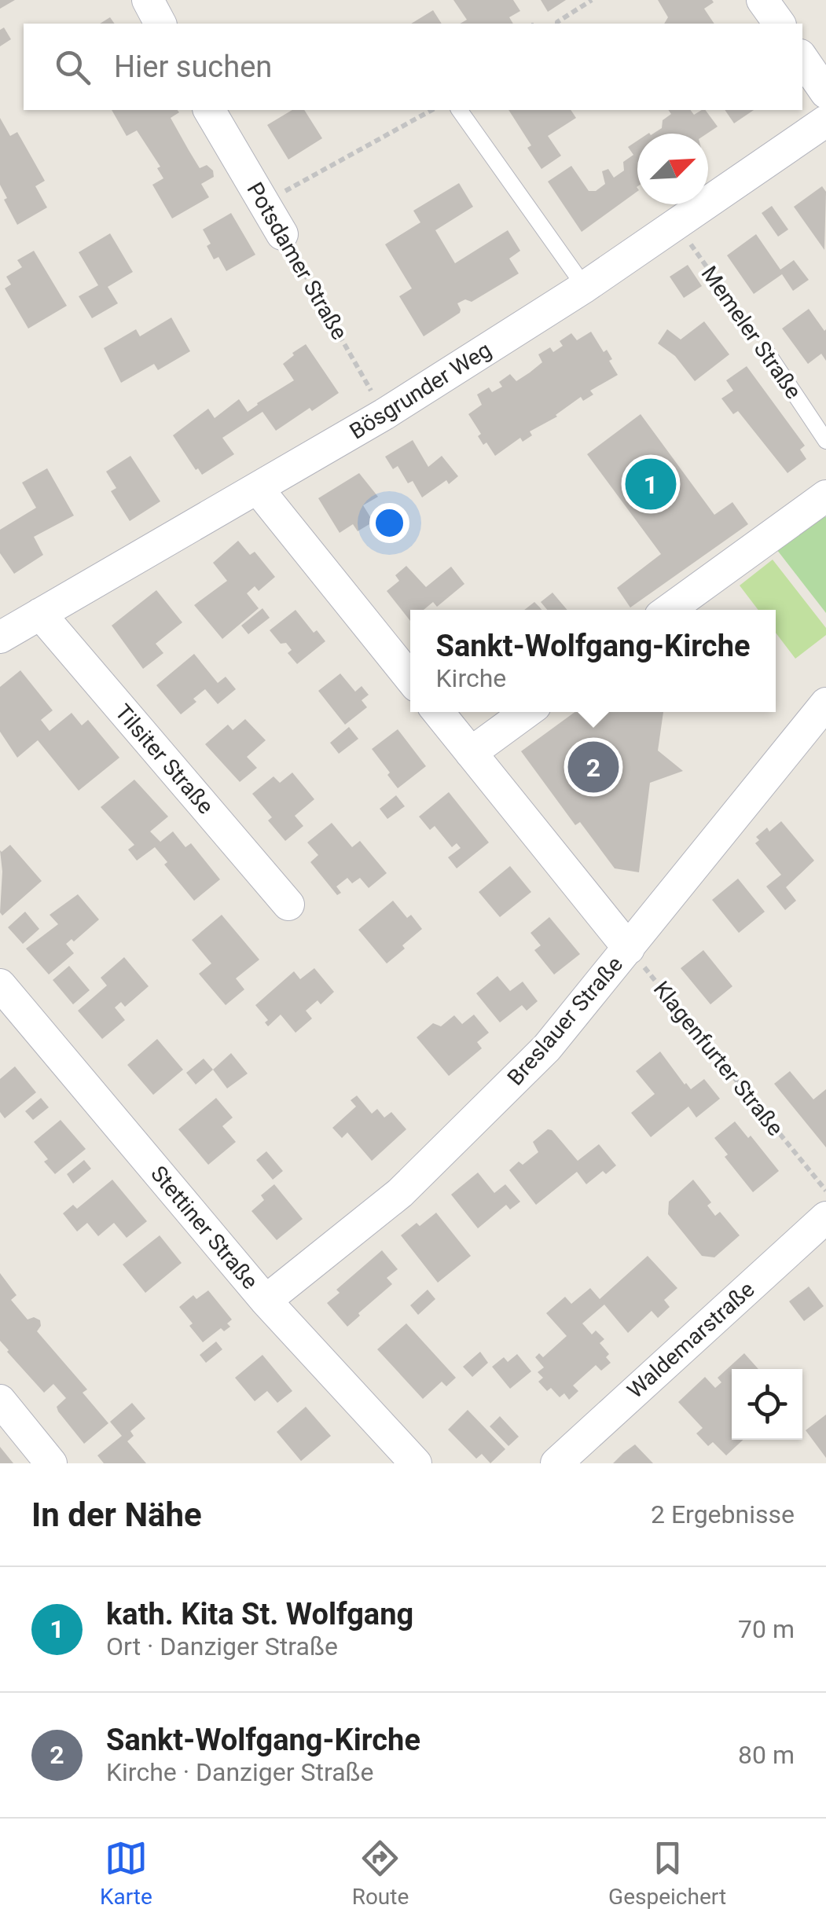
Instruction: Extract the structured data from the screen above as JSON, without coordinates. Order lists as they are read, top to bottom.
{
  "streets": {
    "street": [
      "Potsdamer Straße",
      "Bösgrunder Weg",
      "Tilsiter Straße",
      "Breslauer Straße",
      "Stettiner Straße",
      "Waldemarstraße"
    ],
    "lane": ["Memeler Straße"],
    "path": ["Klagenfurter Straße"]
  },
  "crossings": [
    ["Potsdamer Straße", "Bösgrunder Weg"],
    ["Memeler Straße", "Bösgrunder Weg"],
    ["Bösgrunder Weg", "Tilsiter Straße"],
    ["Breslauer Straße", "Klagenfurter Straße"],
    ["Breslauer Straße", "Stettiner Straße"]
  ],
  "north": "top right",
  "page": {
    "search": "Hier suchen",
    "pins": ["1", "2"],
    "popup": ["Sankt-Wolfgang-Kirche", "Kirche"],
    "heading": ["In der Nähe", "2 Ergebnisse"],
    "list": [
      {
        "mark": "1",
        "name": "kath. Kita St. Wolfgang",
        "note": "Ort · Danziger Straße",
        "value": "70 m"
      },
      {
        "mark": "2",
        "name": "Sankt-Wolfgang-Kirche",
        "note": "Kirche · Danziger Straße",
        "value": "80 m"
      }
    ],
    "nav": ["Karte", "Route", "Gespeichert"]
  }
}
